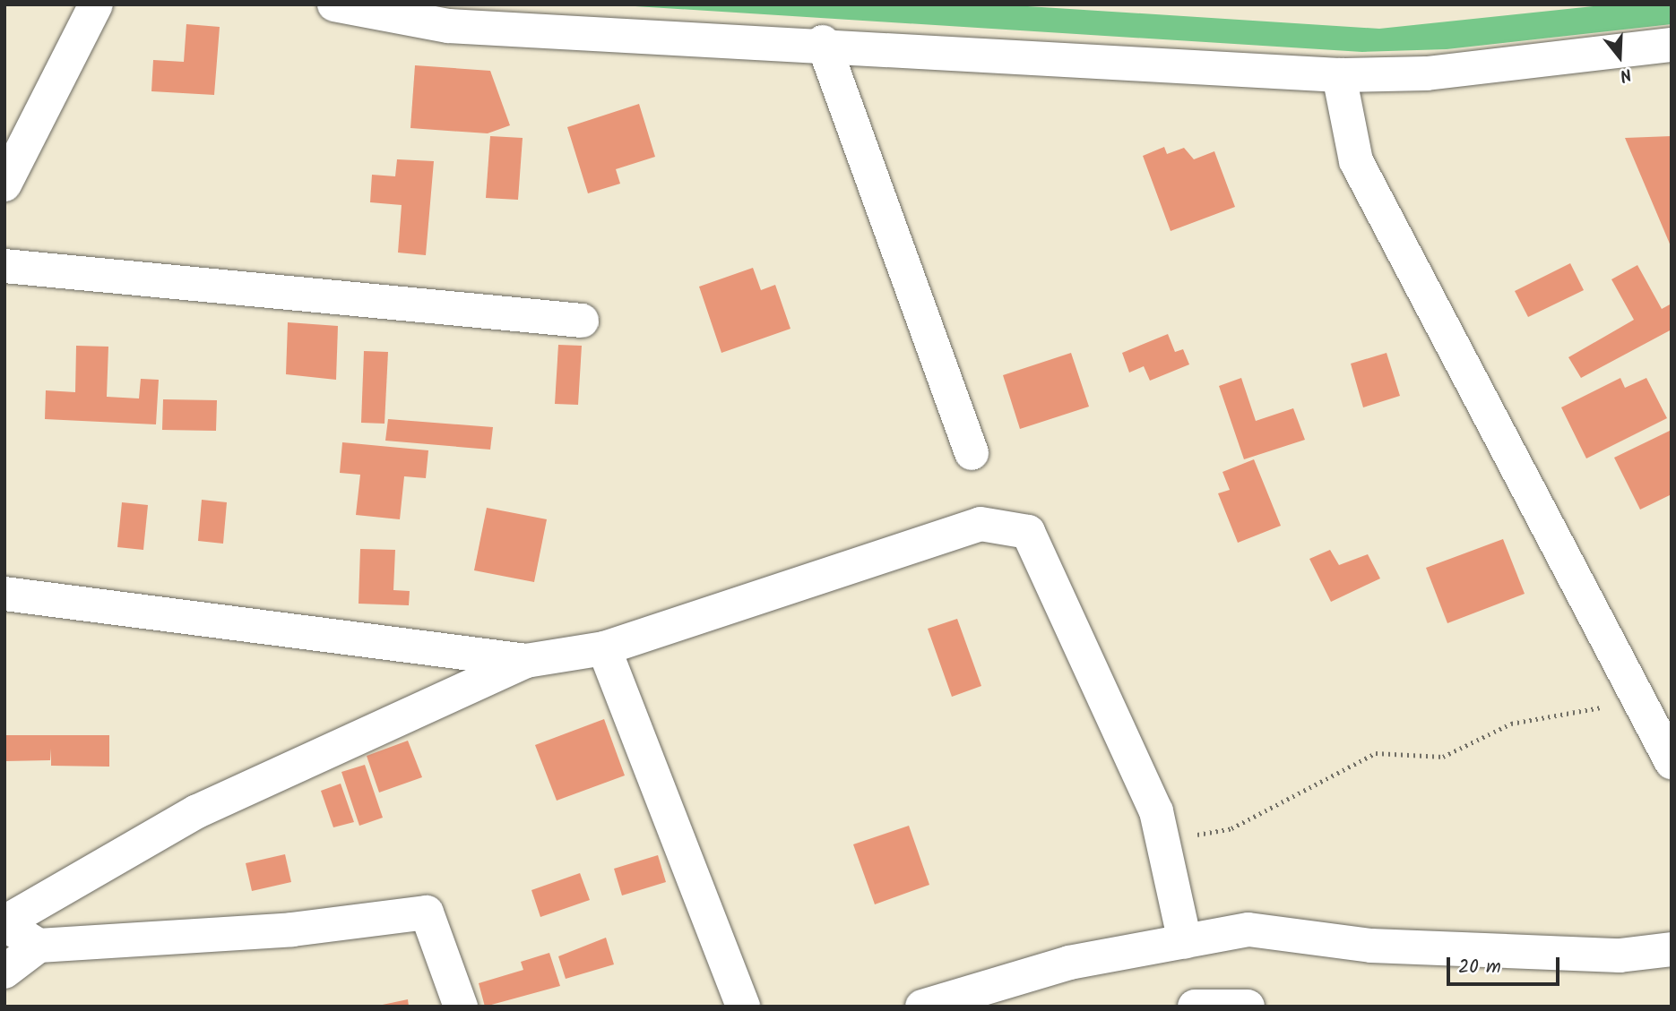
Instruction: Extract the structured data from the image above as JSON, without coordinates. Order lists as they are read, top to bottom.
{
  "scale_bar": "20 m",
  "north": "bottom"
}
